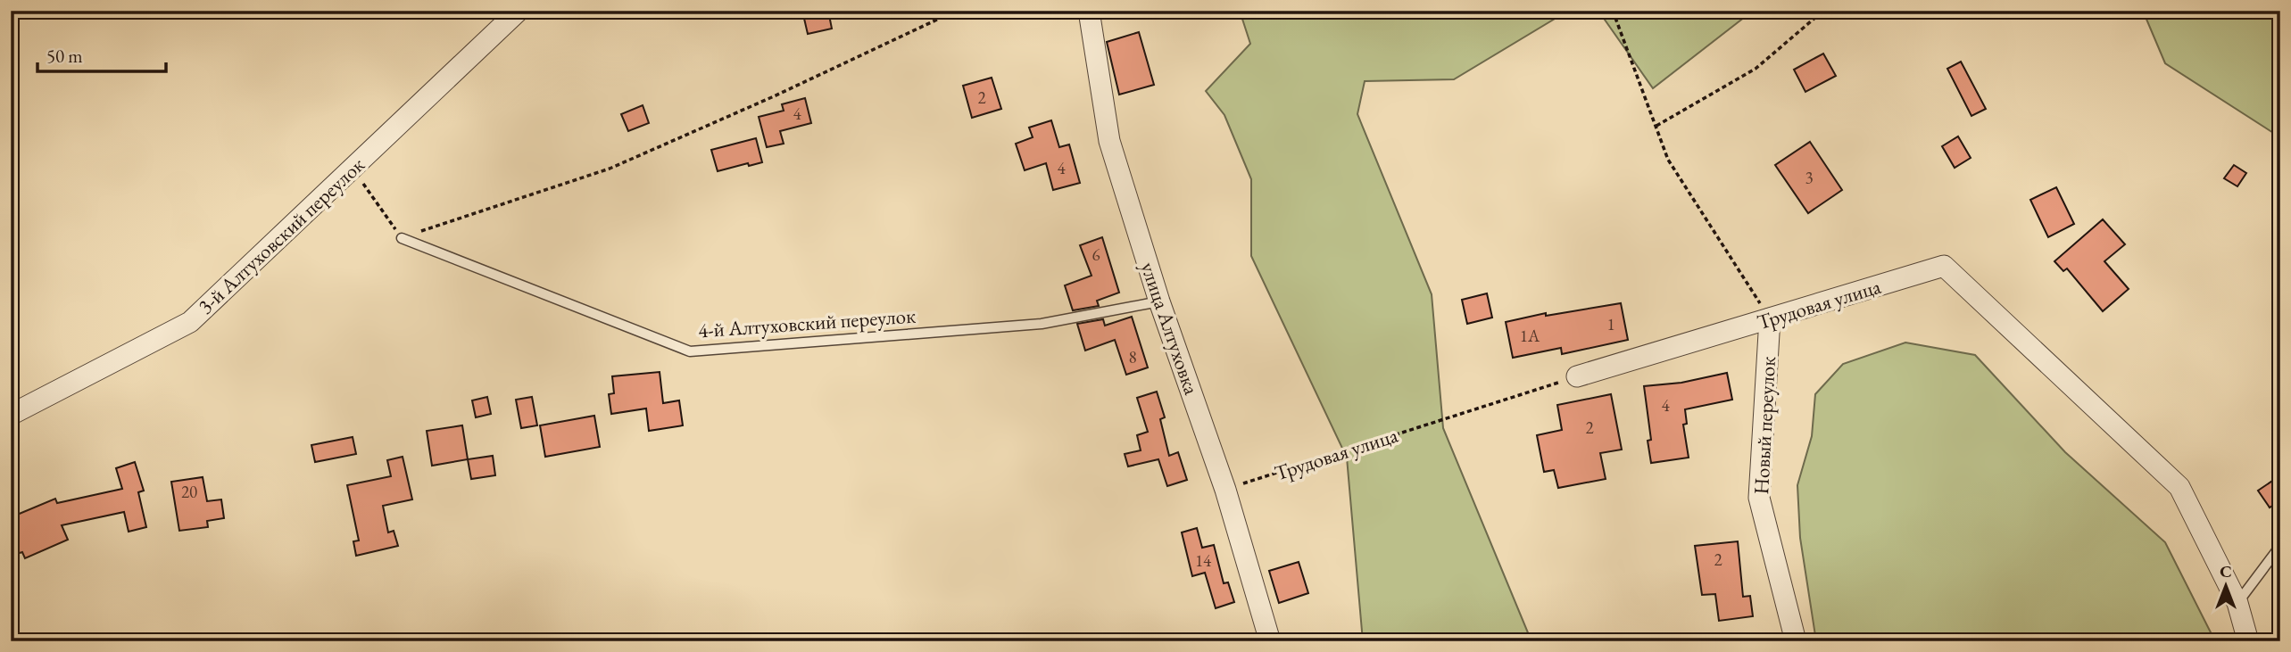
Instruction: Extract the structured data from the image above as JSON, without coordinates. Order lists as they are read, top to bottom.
{
  "streets": {
    "street": [
      "3-й Алтуховский переулок",
      "Трудовая улица",
      "улица Алтуховка",
      "Новый переулок"
    ],
    "lane": ["4-й Алтуховский переулок"]
  },
  "crossings": [
    ["Трудовая улица", "улица Алтуховка"],
    ["Трудовая улица", "Новый переулок"],
    ["4-й Алтуховский переулок", "улица Алтуховка"]
  ],
  "house_numbers": [
    "2",
    "4",
    "4",
    "3",
    "6",
    "1",
    "1А",
    "8",
    "4",
    "2",
    "20",
    "2",
    "14"
  ],
  "scale_bar": "50 m",
  "north": "top"
}
